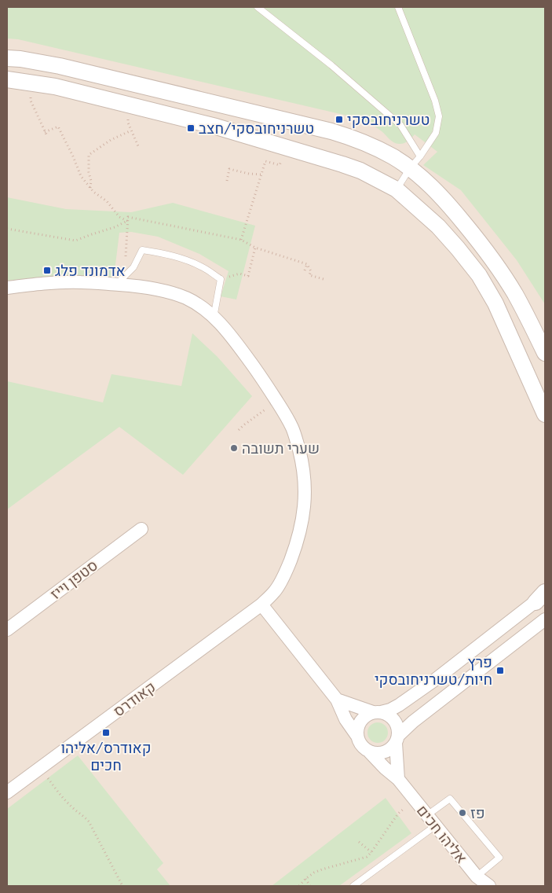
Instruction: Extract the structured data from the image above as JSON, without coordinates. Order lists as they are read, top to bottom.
{
  "streets": {
    "street": ["סטפן וייז", "קאודרס", "אליהו חכים"]
  },
  "places": {
    "transit": [
      "טשרניחובסקי",
      "טשרניחובסקי/חצב",
      "אדמונד פלג",
      "פרץ חיות/טשרניחובסקי",
      "קאודרס/אליהו חכים"
    ],
    "other": ["שערי תשובה", "פז"]
  }
}
